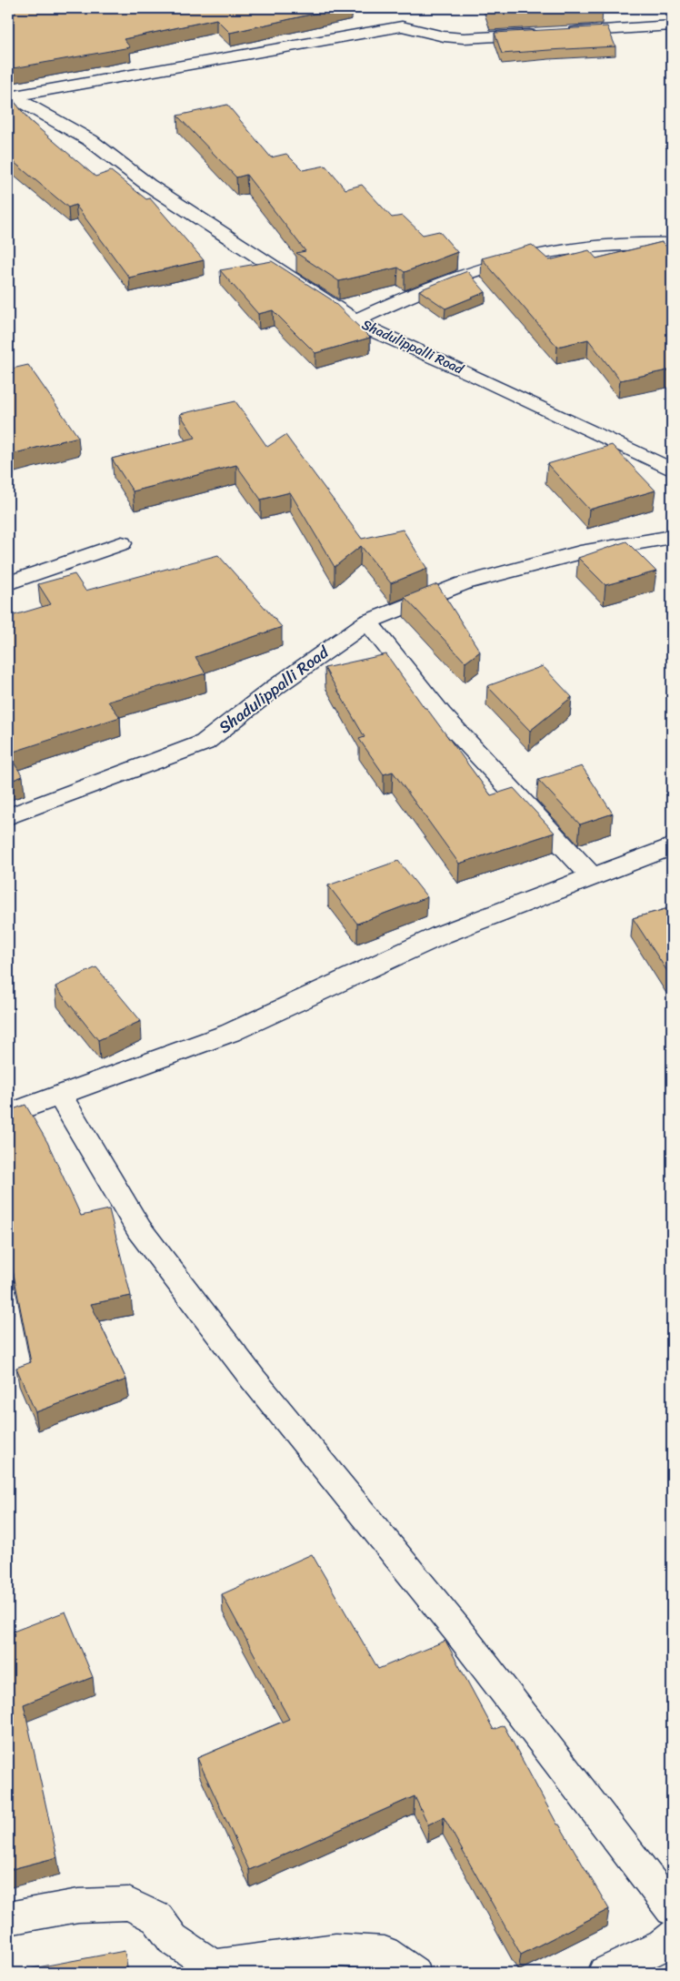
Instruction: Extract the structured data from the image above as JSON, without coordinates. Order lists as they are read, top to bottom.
{
  "streets": {
    "street": ["Shadulippalli Road"]
  }
}
